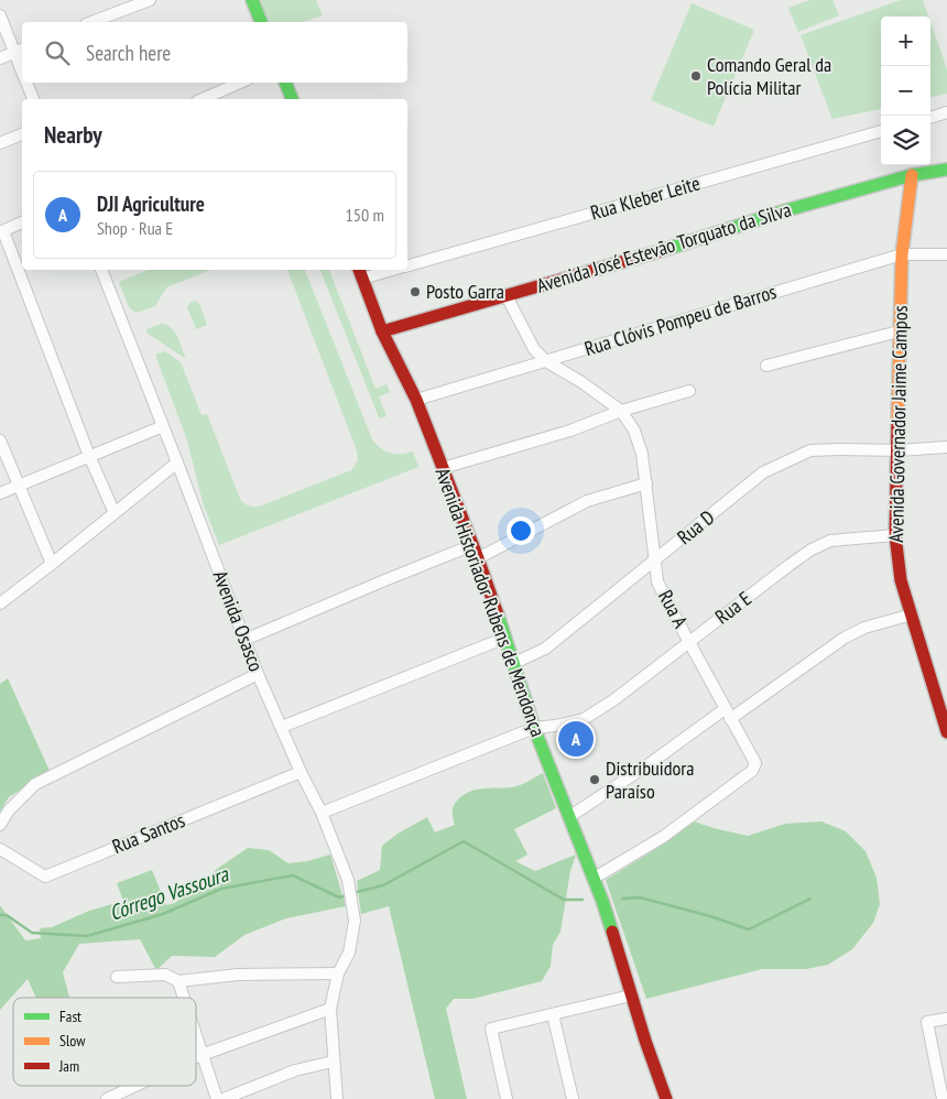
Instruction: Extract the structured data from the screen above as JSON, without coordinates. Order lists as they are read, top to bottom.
{
  "streets": {
    "main road": ["Avenida José Estevão Torquato da Silva", "Avenida Governador Jaime Campos", "Avenida Historiador Rubens de Mendonça"],
    "street": [
      "Rua Kleber Leite",
      "Rua Clóvis Pompeu de Barros",
      "Rua D",
      "Rua E",
      "Rua A",
      "Avenida Osasco",
      "Rua Santos"
    ]
  },
  "crossings": [
    ["Rua Kleber Leite", "Avenida Historiador Rubens de Mendonça"],
    ["Avenida José Estevão Torquato da Silva", "Avenida Governador Jaime Campos"],
    ["Avenida José Estevão Torquato da Silva", "Avenida Historiador Rubens de Mendonça"],
    ["Avenida José Estevão Torquato da Silva", "Rua A"],
    ["Rua Clóvis Pompeu de Barros", "Avenida Governador Jaime Campos"],
    ["Rua Clóvis Pompeu de Barros", "Avenida Historiador Rubens de Mendonça"],
    ["Rua Clóvis Pompeu de Barros", "Rua A"],
    ["Avenida Governador Jaime Campos", "Rua D"],
    ["Avenida Governador Jaime Campos", "Rua E"],
    ["Rua D", "Avenida Historiador Rubens de Mendonça"],
    ["Rua D", "Rua A"],
    ["Avenida Historiador Rubens de Mendonça", "Rua E"],
    ["Avenida Historiador Rubens de Mendonça", "Rua A"],
    ["Rua E", "Rua A"],
    ["Rua E", "Avenida Osasco"],
    ["Avenida Osasco", "Rua Santos"]
  ],
  "water": ["Córrego Vassoura"],
  "places": ["Comando Geral da Polícia Militar", "Posto Garra", "Distribuidora Paraíso"],
  "legend": ["Fast", "Slow", "Jam"],
  "page": {
    "map_buttons": ["+", "−"],
    "search": "Search here",
    "heading": "Nearby",
    "list": [
      {
        "mark": "A",
        "name": "DJI Agriculture",
        "note": "Shop · Rua E",
        "value": "150 m"
      }
    ],
    "pins": "A"
  }
}
